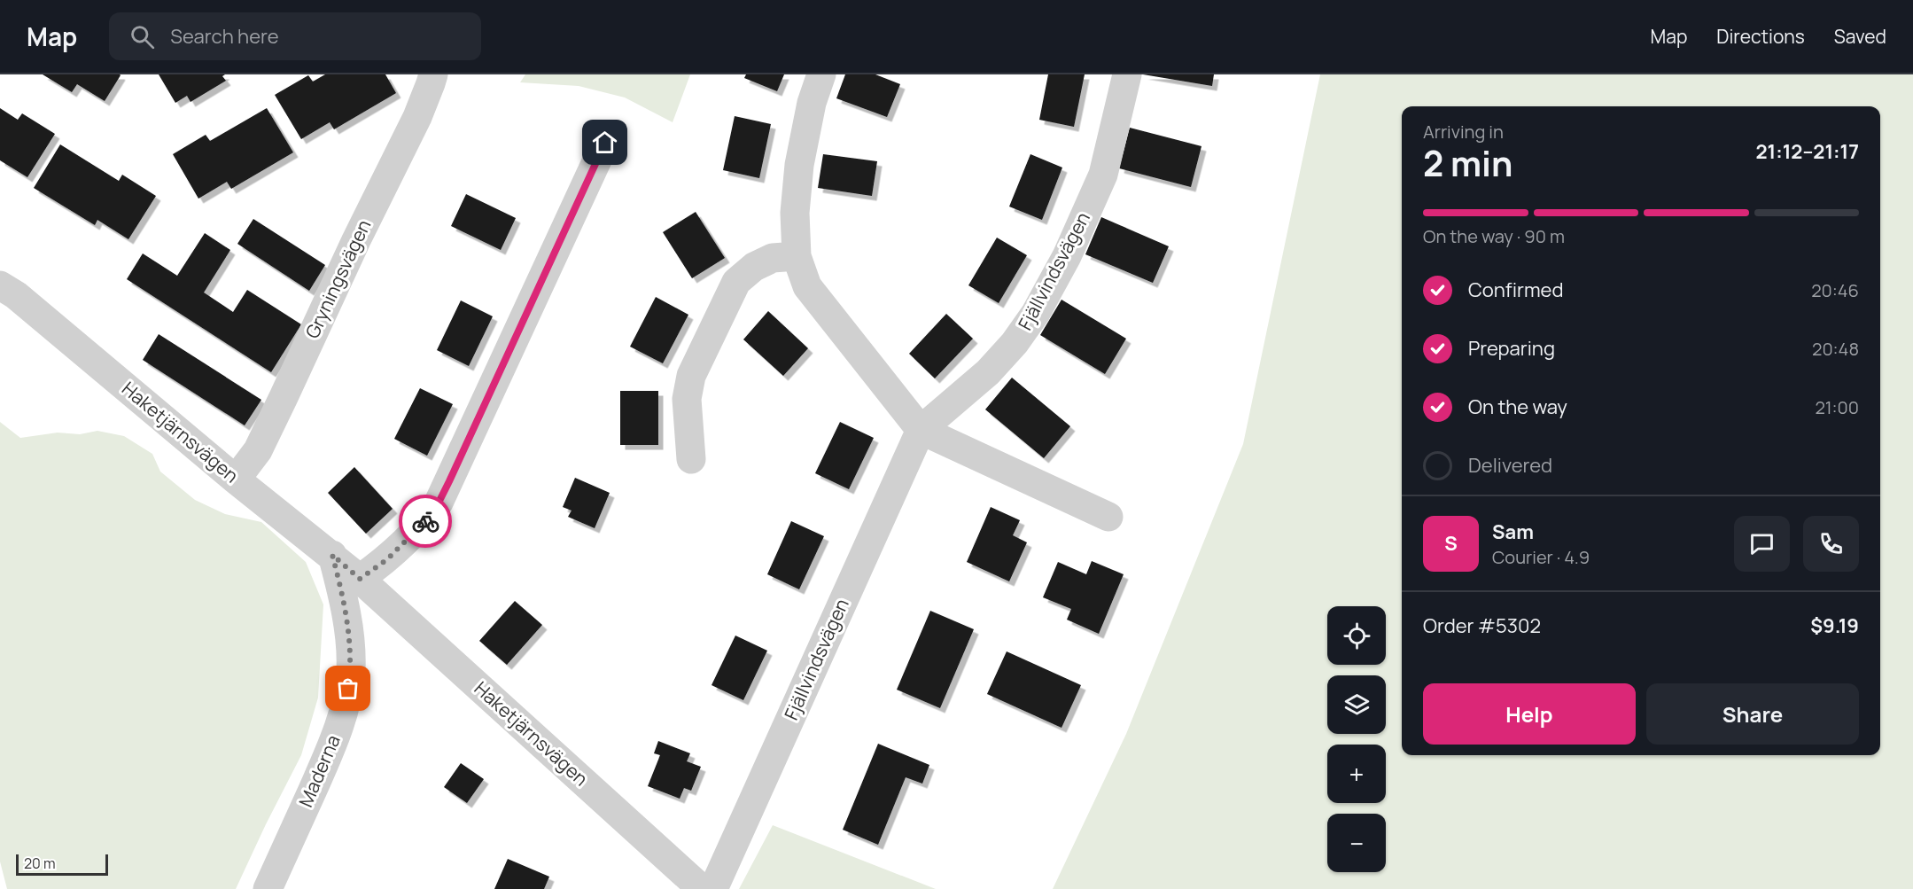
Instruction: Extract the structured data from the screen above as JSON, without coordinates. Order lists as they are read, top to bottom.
{
  "streets": {
    "street": [
      "Fjällvindsvägen",
      "Gryningsvägen",
      "Haketjärnsvägen",
      "Maderna"
    ]
  },
  "crossings": [
    ["Gryningsvägen", "Haketjärnsvägen"],
    ["Haketjärnsvägen", "Maderna"]
  ],
  "scale_bar": "20 m",
  "page": {
    "header": "Map",
    "search": "Search here",
    "nav": ["Map", "Directions", "Saved"],
    "heading": ["2 min", "Arriving in", "21:12–21:17"],
    "panel": [
      "Sam",
      "Courier · 4.9",
      "Order #5302",
      "$9.19"
    ],
    "bar": "On the way · 90 m",
    "list": [
      ["Confirmed", "20:46"],
      ["Preparing", "20:48"],
      ["On the way", "21:00"],
      "Delivered"
    ],
    "round": "S",
    "map_buttons": ["+", "−"],
    "buttons": ["Help", "Share"],
    "scale": "20 m"
  }
}
